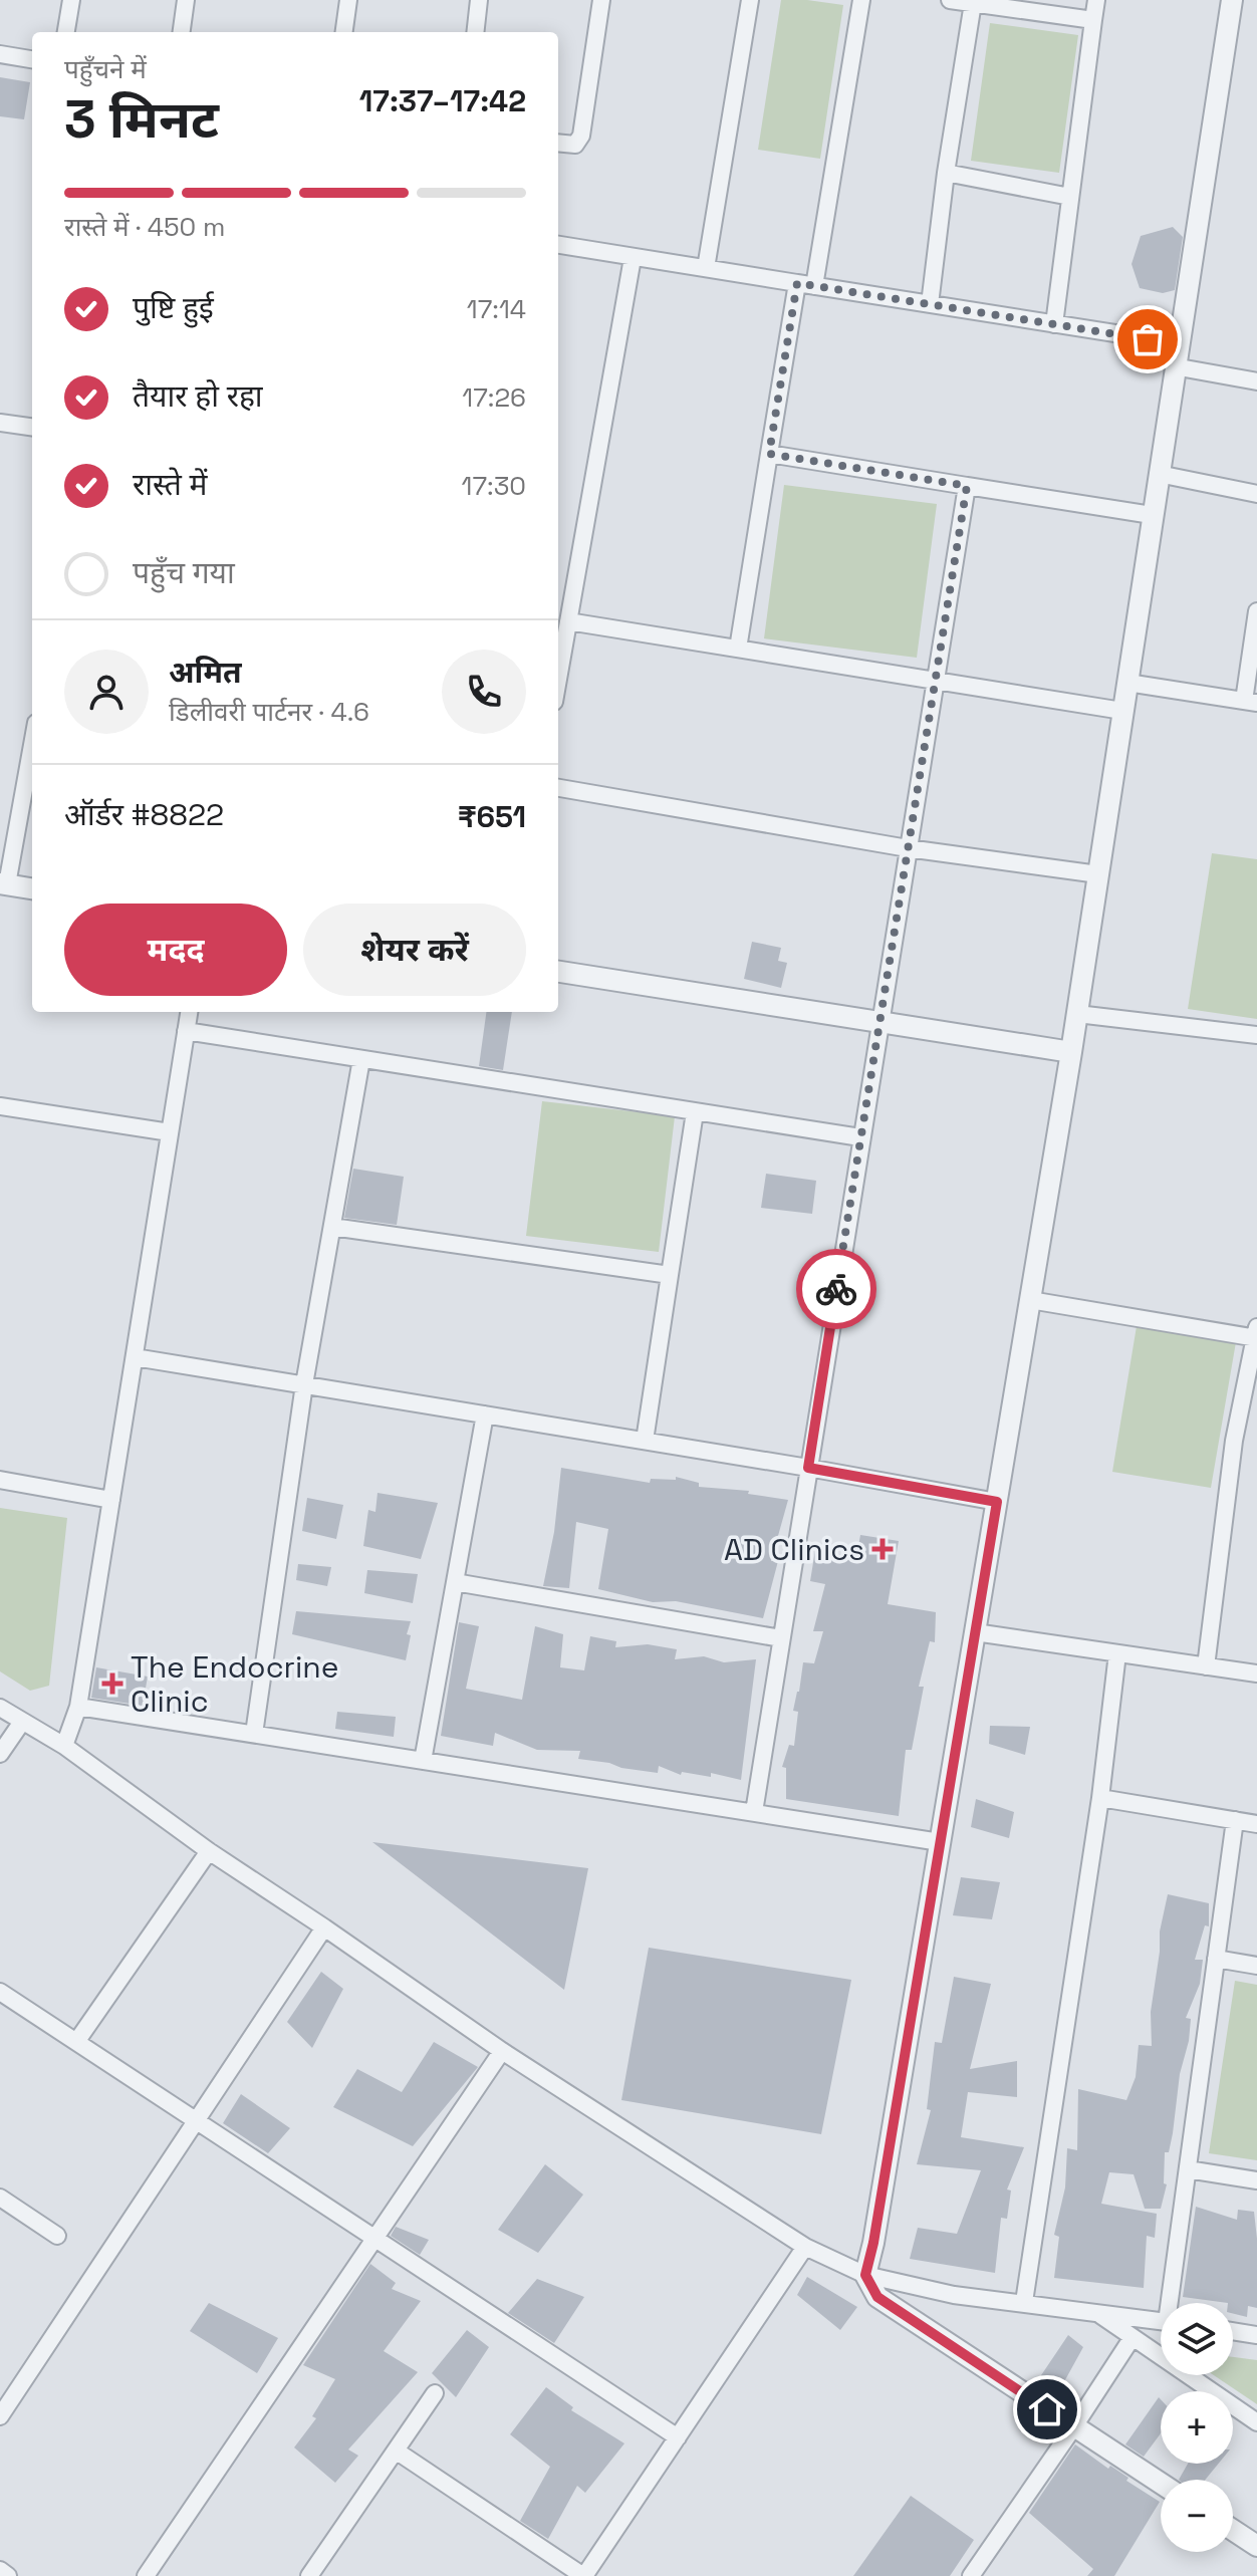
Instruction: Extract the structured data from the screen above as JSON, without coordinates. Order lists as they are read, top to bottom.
{
  "places": {
    "health": ["AD Clinics", "The Endocrine Clinic"]
  },
  "page": {
    "heading": ["3 मिनट", "पहुँचने में", "17:37–17:42"],
    "panel": [
      "अमित",
      "डिलीवरी पार्टनर · 4.6",
      "ऑर्डर #8822",
      "₹651"
    ],
    "bar": "रास्ते में · 450 m",
    "list": [
      ["पुष्टि हुई", "17:14"],
      ["तैयार हो रहा", "17:26"],
      ["रास्ते में", "17:30"],
      "पहुँच गया"
    ],
    "buttons": ["मदद", "शेयर करें"],
    "map_buttons": ["+", "−"]
  }
}
